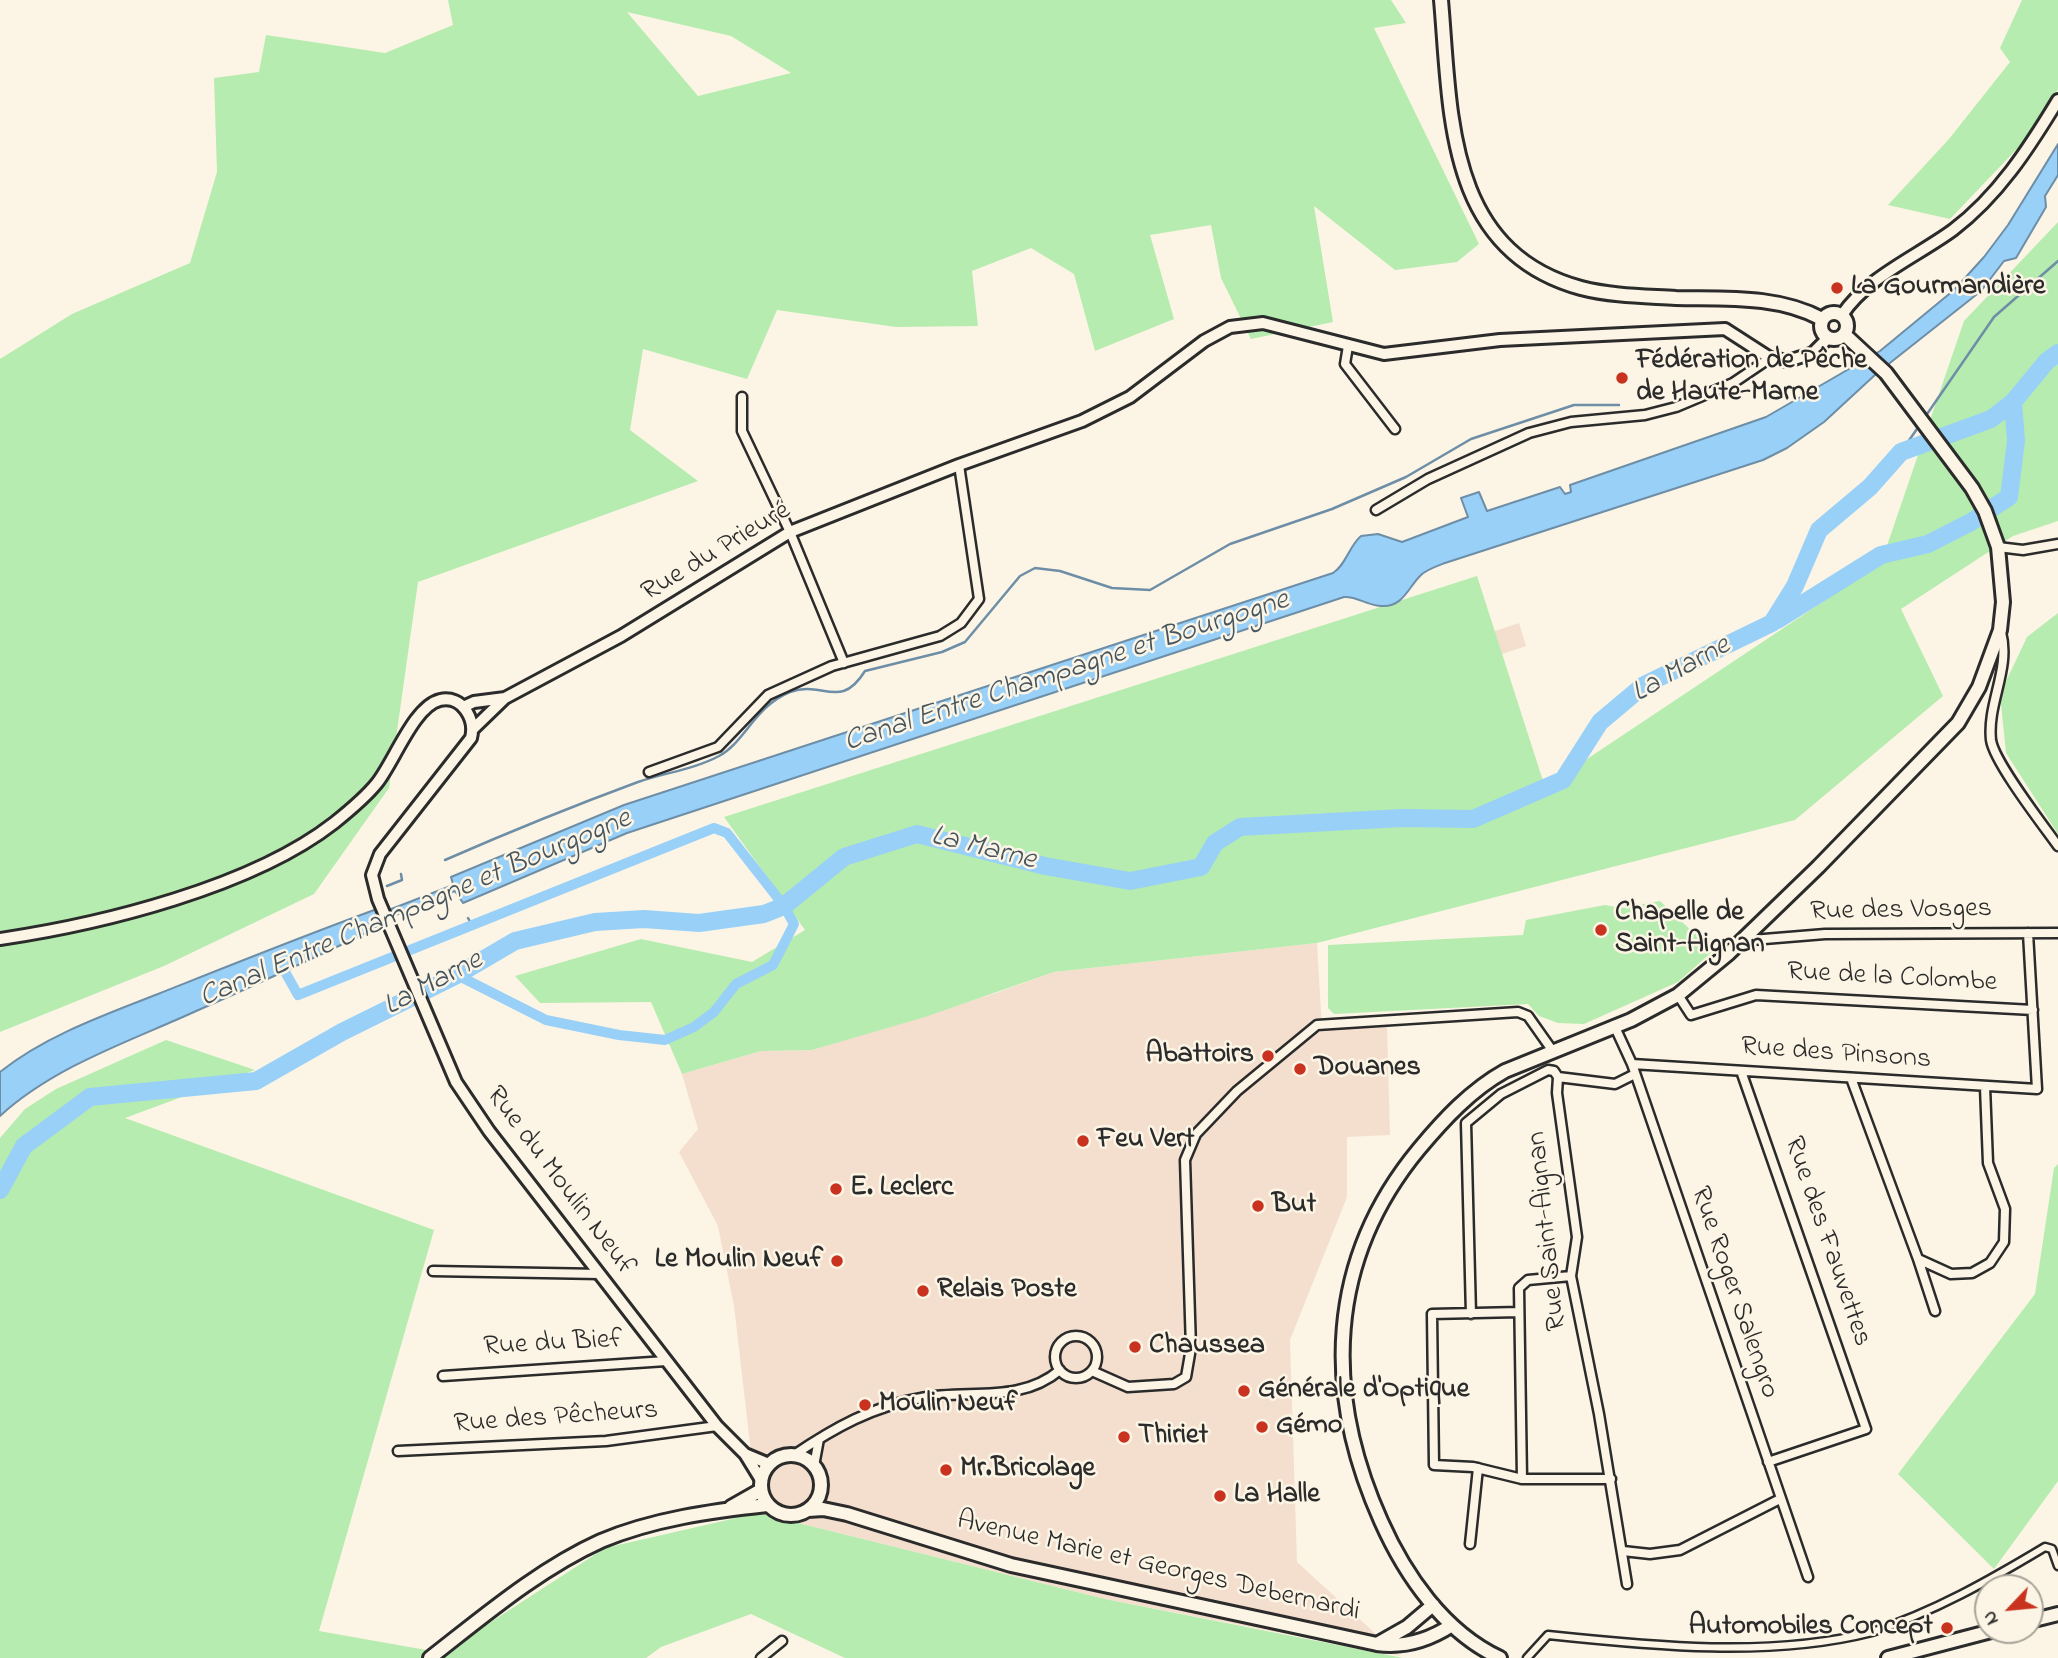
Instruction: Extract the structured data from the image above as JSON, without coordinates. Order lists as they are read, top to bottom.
{
  "streets": {
    "main road": ["Avenue Marie et Georges Debernardi"],
    "street": [
      "Rue du Prieuré",
      "Rue des Vosges",
      "Rue de la Colombe",
      "Rue des Pinsons",
      "Rue du Moulin Neuf",
      "Rue Saint-Aignan",
      "Rue des Fauvettes",
      "Rue Roger Salengro",
      "Rue du Bief",
      "Rue des Pêcheurs"
    ]
  },
  "crossings": [
    ["Rue du Prieuré", "Rue du Moulin Neuf"],
    ["Rue de la Colombe", "Rue des Pinsons"],
    ["Rue des Pinsons", "Rue des Fauvettes"],
    ["Rue des Pinsons", "Rue Roger Salengro"],
    ["Rue du Moulin Neuf", "Rue du Bief"],
    ["Rue du Moulin Neuf", "Rue des Pêcheurs"],
    ["Rue du Moulin Neuf", "Avenue Marie et Georges Debernardi"],
    ["Rue des Fauvettes", "Rue Roger Salengro"]
  ],
  "water": ["La Marne", "Canal Entre Champagne et Bourgogne"],
  "places": [
    "La Gourmandière",
    "Fédération de Pêche de Haute-Marne",
    "Chapelle de Saint-Aignan",
    "Abattoirs",
    "Douanes",
    "Feu Vert",
    "E. Leclerc",
    "But",
    "Le Moulin Neuf",
    "Relais Poste",
    "Chaussea",
    "Générale d'Optique",
    "Moulin Neuf",
    "Gémo",
    "Thiriet",
    "Mr.Bricolage",
    "La Halle",
    "Automobiles Concept"
  ],
  "north": "bottom left"
}
